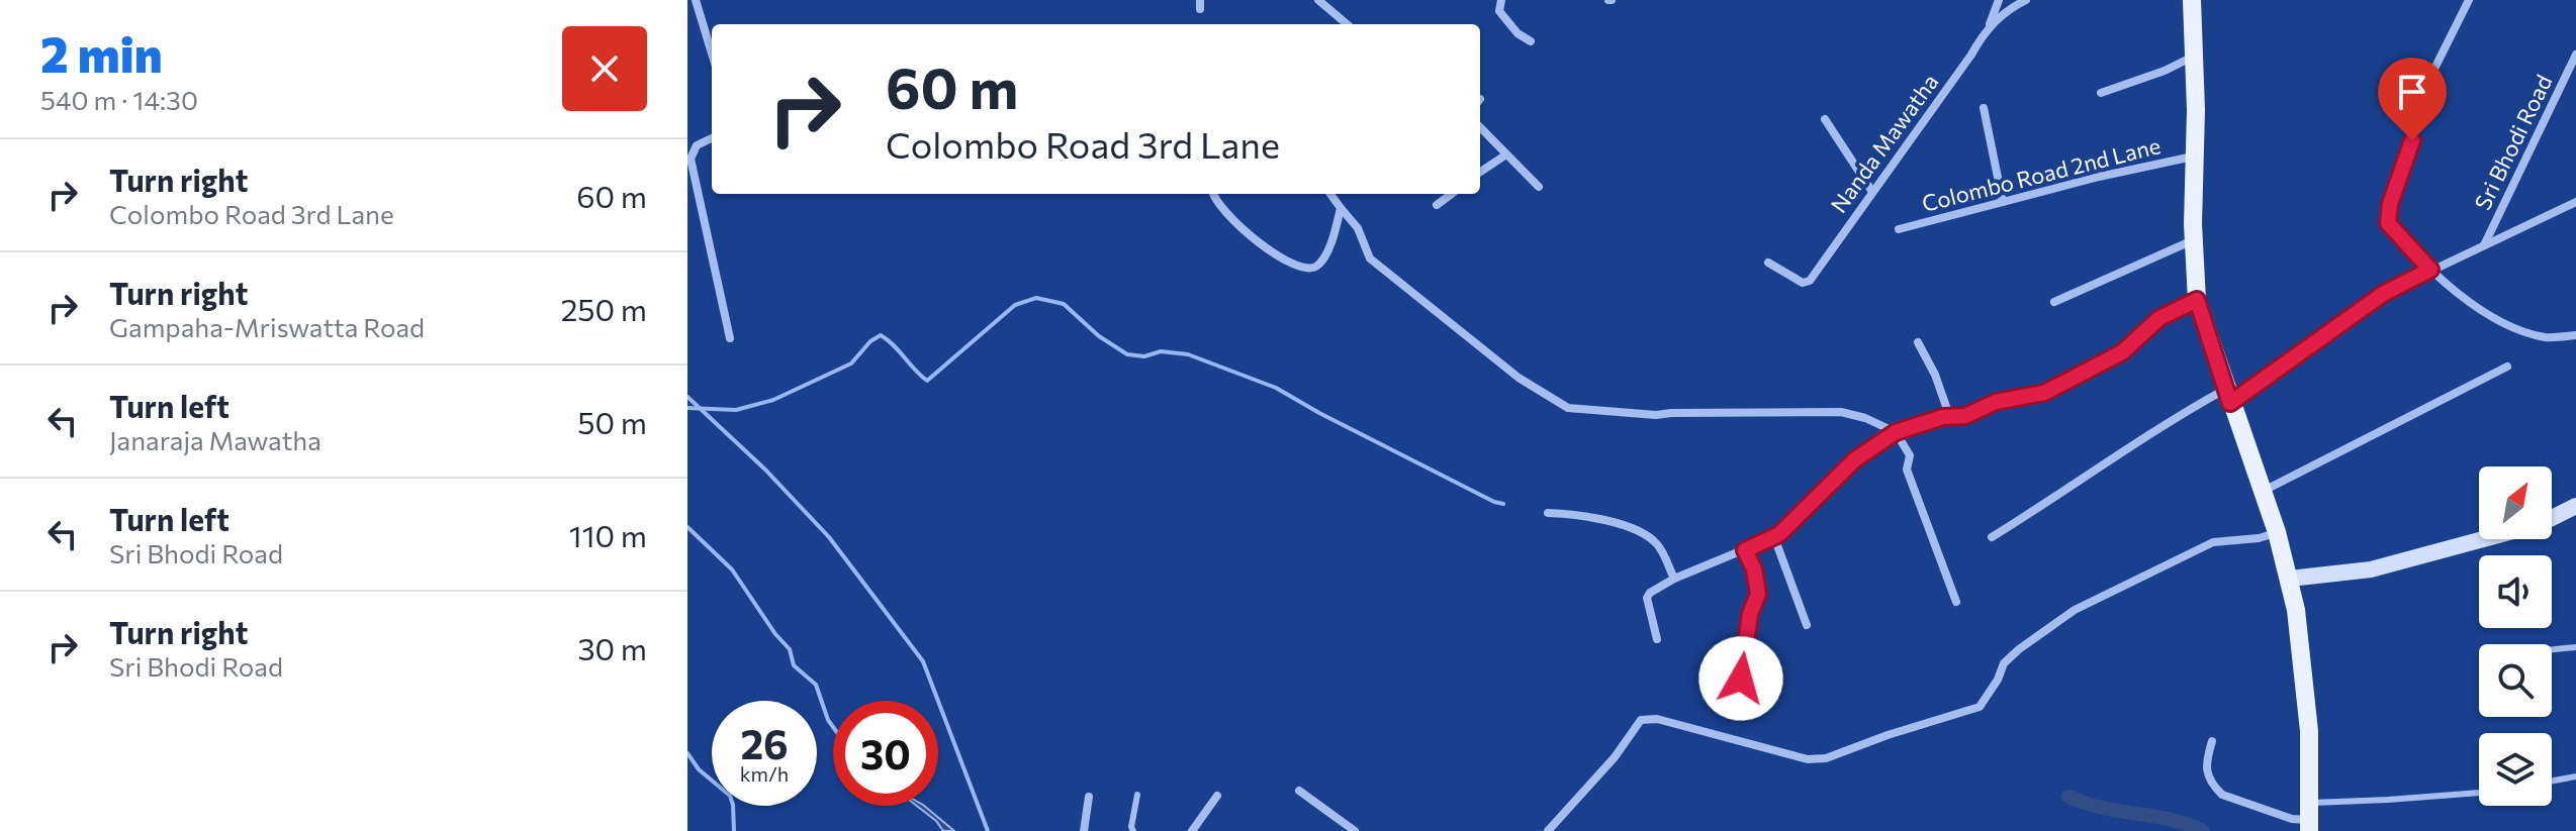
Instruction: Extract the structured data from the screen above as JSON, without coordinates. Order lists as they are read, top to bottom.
{
  "streets": {
    "street": ["Sri Bhodi Road", "Nanda Mawatha", "Colombo Road 2nd Lane"]
  },
  "north": "top right",
  "page": {
    "heading": ["2 min", "540 m · 14:30"],
    "turn": ["60 m", "Colombo Road 3rd Lane"],
    "list": [
      {
        "name": "Turn right",
        "note": "Colombo Road 3rd Lane",
        "value": "60 m"
      },
      {
        "name": "Turn right",
        "note": "Gampaha-Mriswatta Road",
        "value": "250 m"
      },
      {
        "name": "Turn left",
        "note": "Janaraja Mawatha",
        "value": "50 m"
      },
      {
        "name": "Turn left",
        "note": "Sri Bhodi Road",
        "value": "110 m"
      },
      {
        "name": "Turn right",
        "note": "Sri Bhodi Road",
        "value": "30 m"
      }
    ],
    "speed": "26 km/h",
    "limit": "30"
  }
}
